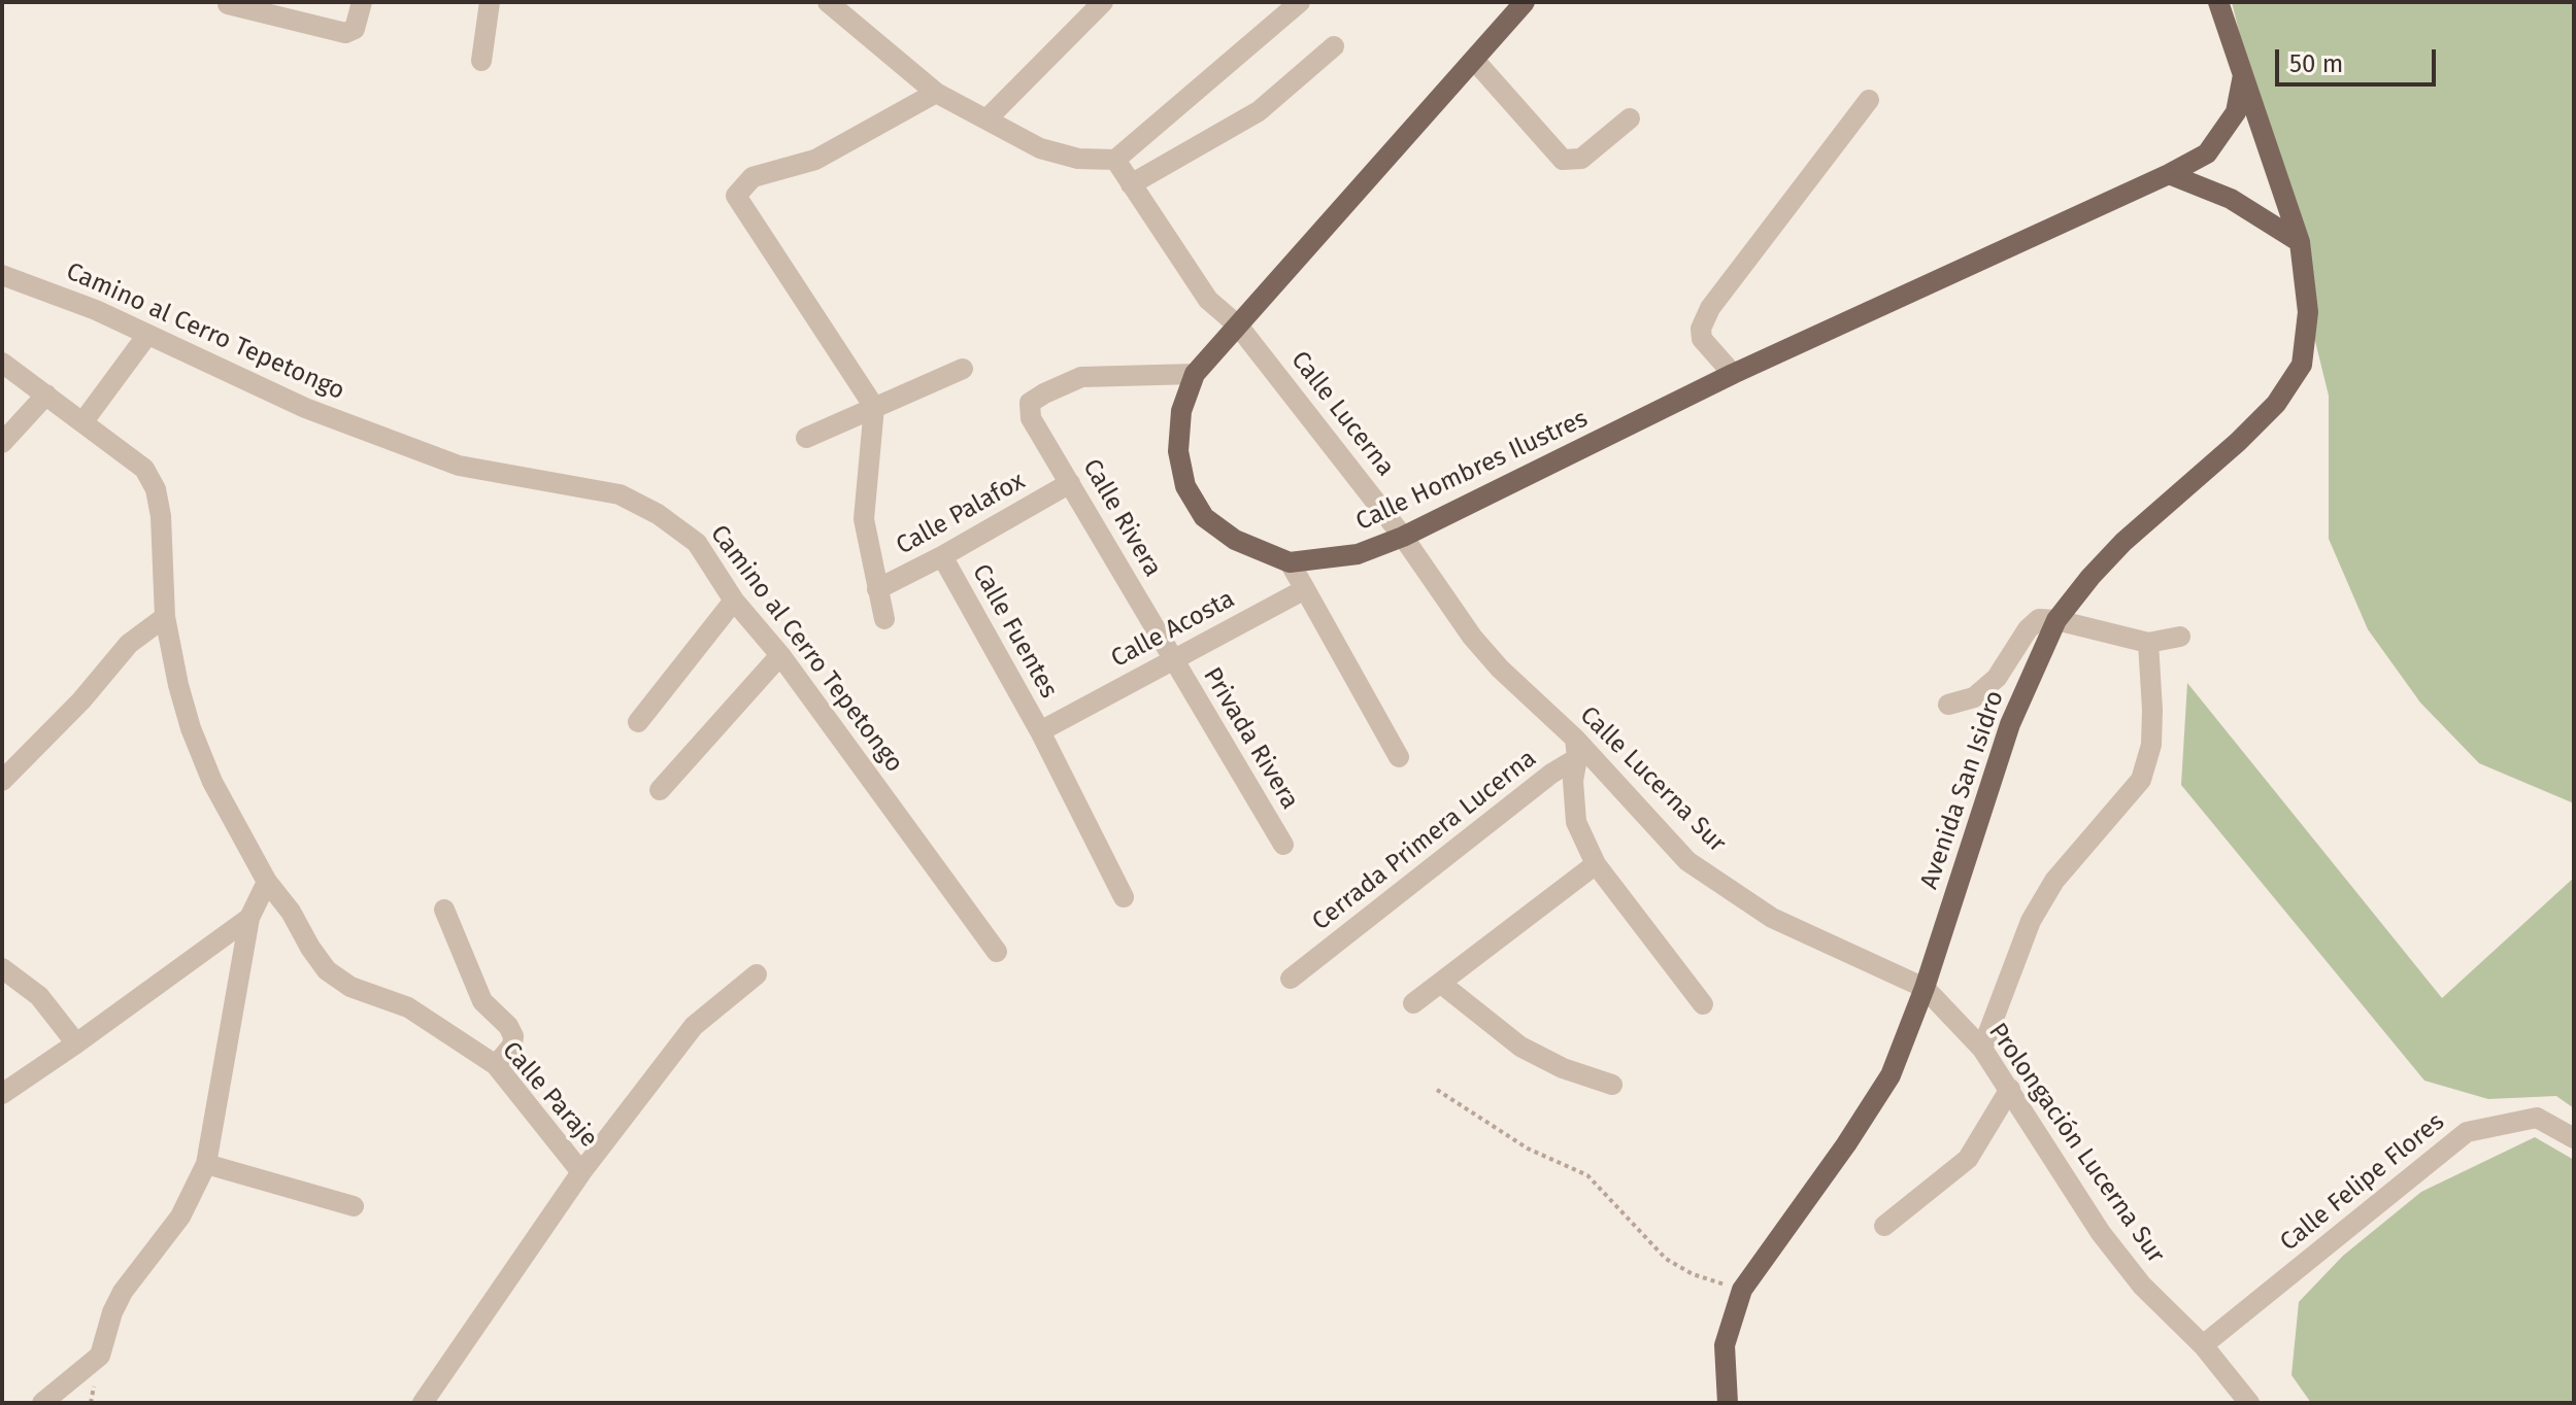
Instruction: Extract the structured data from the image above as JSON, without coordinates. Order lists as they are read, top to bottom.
{
  "streets": {
    "main road": ["Calle Hombres Ilustres", "Avenida San Isidro"],
    "street": [
      "Camino al Cerro Tepetongo",
      "Calle Lucerna",
      "Calle Palafox",
      "Calle Rivera",
      "Calle Acosta",
      "Calle Fuentes",
      "Privada Rivera",
      "Calle Lucerna Sur",
      "Cerrada Primera Lucerna",
      "Calle Paraje",
      "Prolongación Lucerna Sur",
      "Calle Felipe Flores"
    ]
  },
  "crossings": [
    ["Calle Lucerna", "Calle Hombres Ilustres"],
    ["Calle Lucerna", "Calle Lucerna Sur"],
    ["Calle Hombres Ilustres", "Calle Rivera"],
    ["Calle Hombres Ilustres", "Calle Lucerna Sur"],
    ["Calle Hombres Ilustres", "Avenida San Isidro"],
    ["Calle Palafox", "Calle Rivera"],
    ["Calle Palafox", "Calle Fuentes"],
    ["Calle Rivera", "Calle Acosta"],
    ["Calle Rivera", "Privada Rivera"],
    ["Calle Acosta", "Calle Fuentes"],
    ["Calle Acosta", "Privada Rivera"],
    ["Calle Lucerna Sur", "Avenida San Isidro"],
    ["Calle Lucerna Sur", "Cerrada Primera Lucerna"],
    ["Calle Lucerna Sur", "Prolongación Lucerna Sur"],
    ["Avenida San Isidro", "Prolongación Lucerna Sur"],
    ["Prolongación Lucerna Sur", "Calle Felipe Flores"]
  ],
  "scale_bar": "50 m"
}
